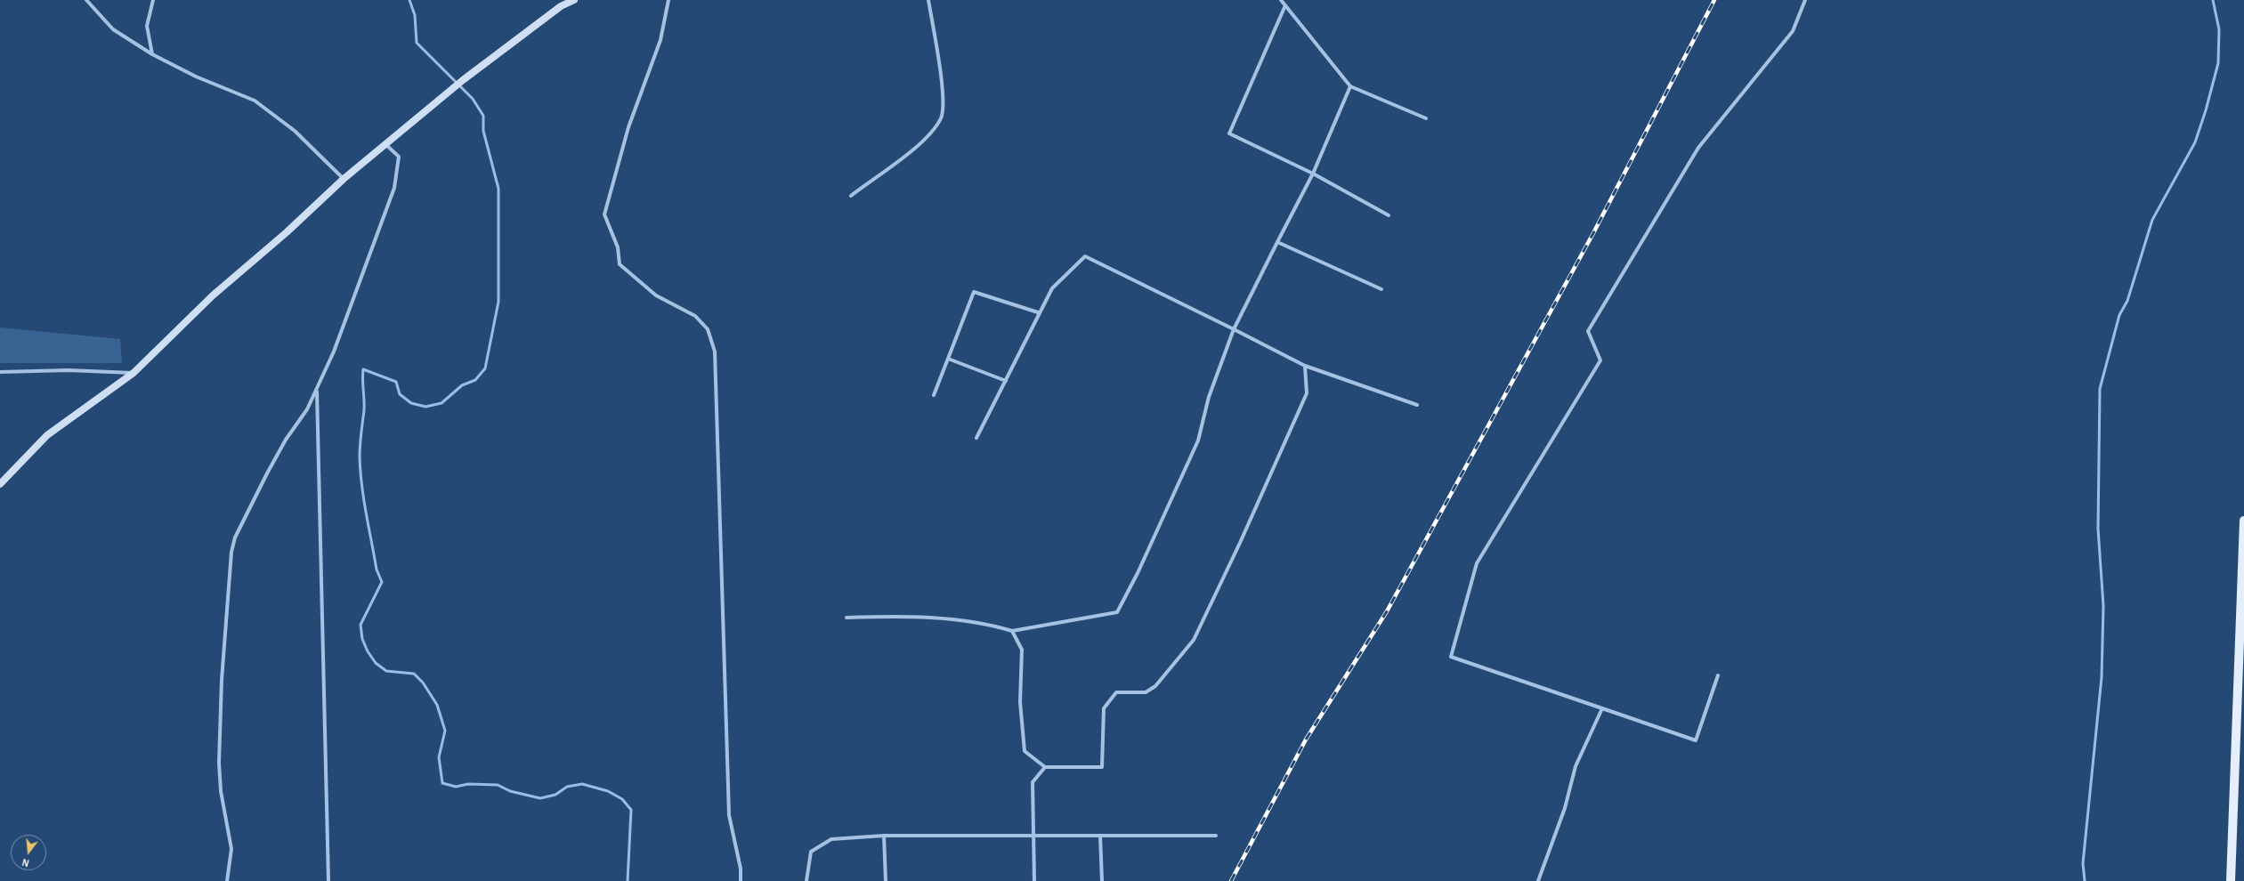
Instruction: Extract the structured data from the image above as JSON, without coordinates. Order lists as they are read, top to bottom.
{
  "north": "bottom"
}
